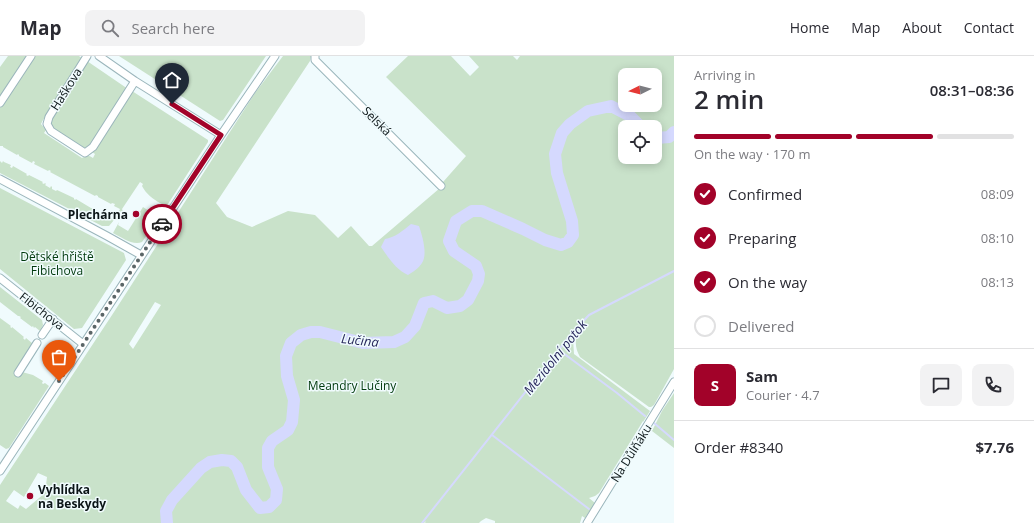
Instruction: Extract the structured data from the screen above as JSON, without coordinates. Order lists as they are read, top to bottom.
{
  "streets": {
    "street": [
      "Haškova",
      "Selská",
      "Fibichova",
      "Na Důlňáku"
    ]
  },
  "water": ["Lučina", "Mezidolní potok"],
  "parks": ["Dětské hřiště Fibichova", "Meandry Lučiny"],
  "places": ["Plechárna", "Vyhlídka na Beskydy"],
  "north": "left",
  "page": {
    "header": "Map",
    "search": "Search here",
    "nav": [
      "Home",
      "Map",
      "About",
      "Contact"
    ],
    "heading": ["2 min", "Arriving in", "08:31–08:36"],
    "panel": [
      "Sam",
      "Courier · 4.7",
      "Order #8340",
      "$7.76"
    ],
    "bar": "On the way · 170 m",
    "list": [
      ["Confirmed", "08:09"],
      ["Preparing", "08:10"],
      ["On the way", "08:13"],
      "Delivered"
    ],
    "round": "S"
  }
}
